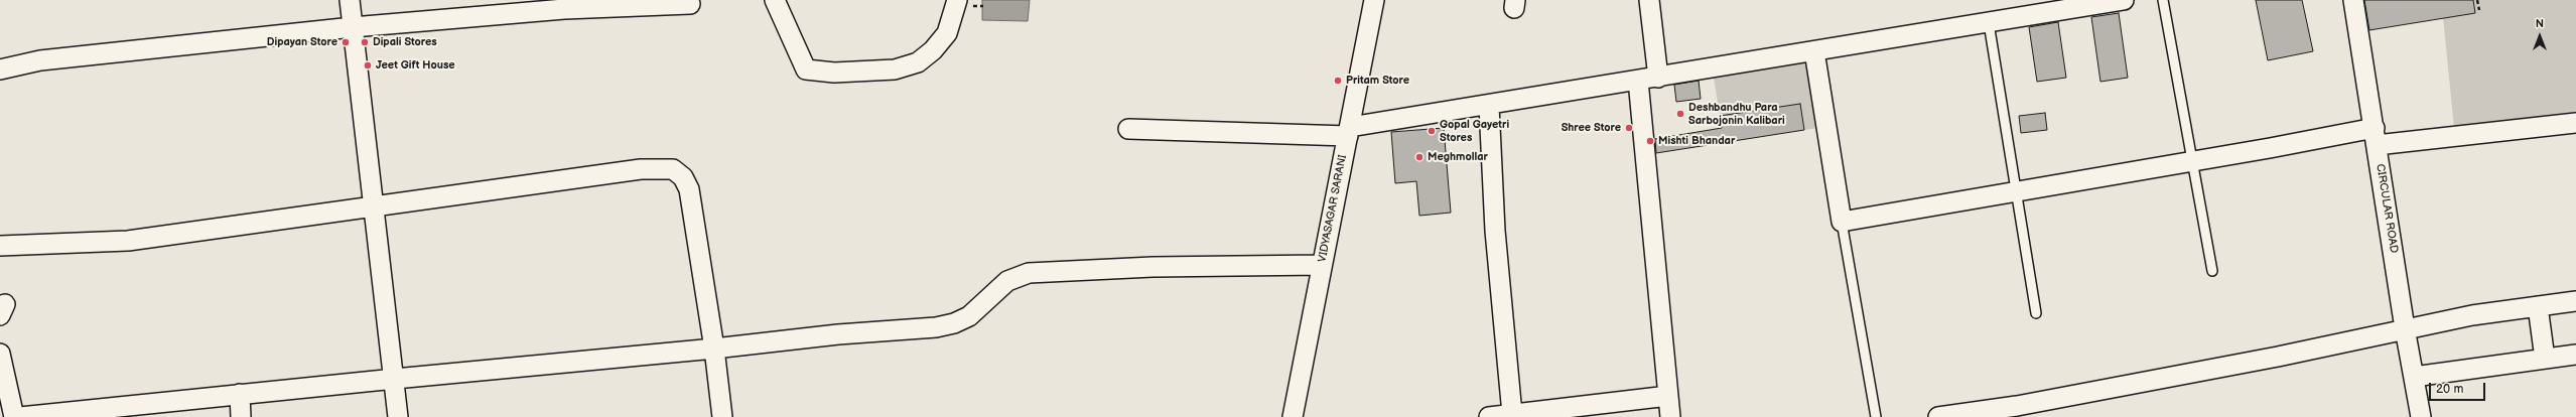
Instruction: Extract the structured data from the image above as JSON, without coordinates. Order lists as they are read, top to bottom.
{
  "streets": {
    "street": ["VIDYASAGAR SARANI", "CIRCULAR ROAD"]
  },
  "places": [
    "Dipayan Store",
    "Dipali Stores",
    "Jeet Gift House",
    "Pritam Store",
    "Deshbandhu Para Sarbojonin Kalibari",
    "Shree Store",
    "Gopal Gayetri Stores",
    "Mishti Bhandar",
    "Meghmollar"
  ],
  "scale_bar": "20 m",
  "north": "top"
}
